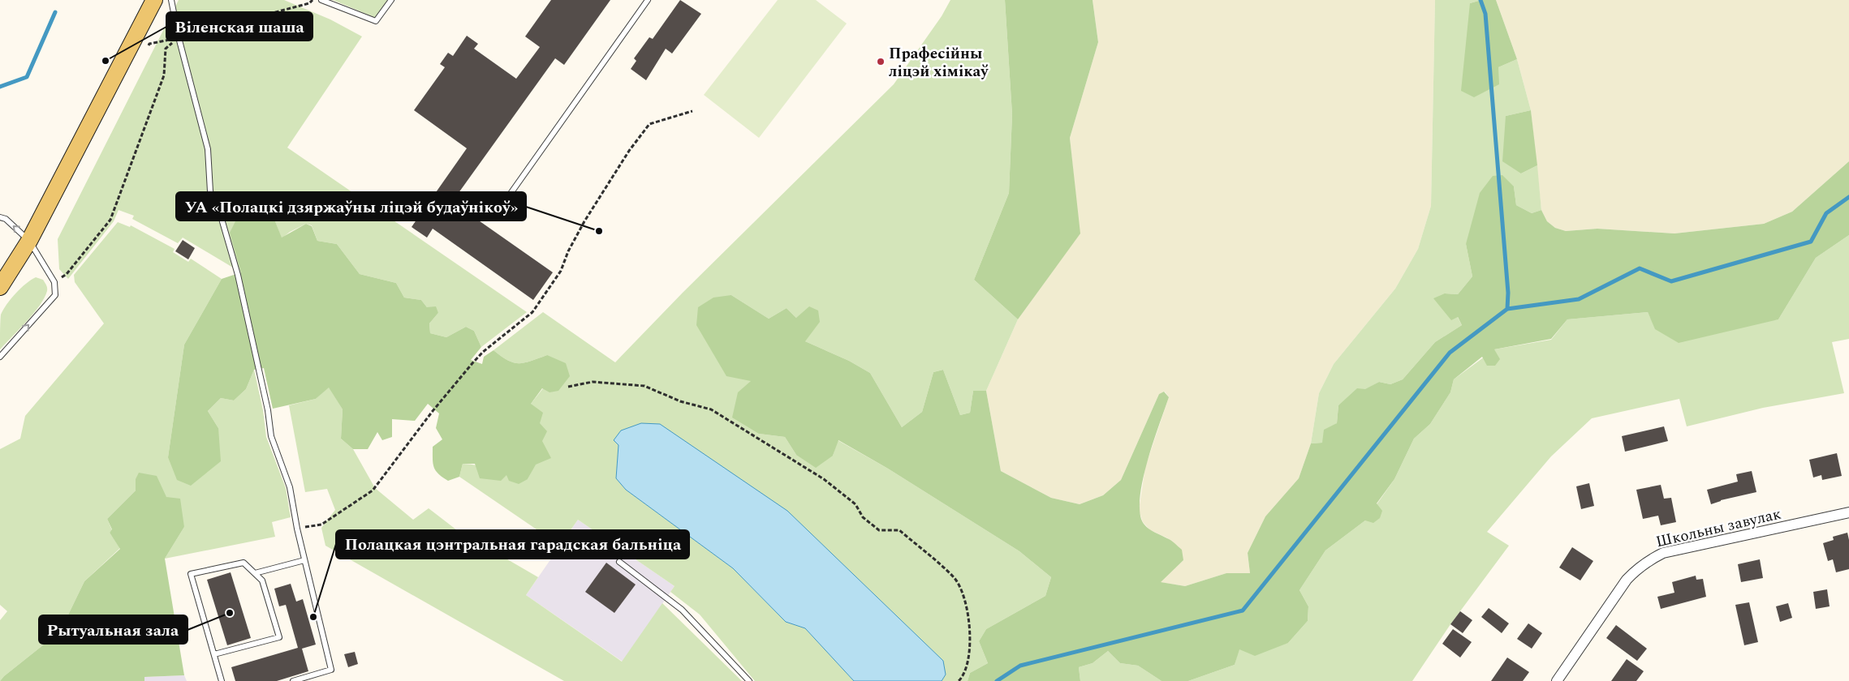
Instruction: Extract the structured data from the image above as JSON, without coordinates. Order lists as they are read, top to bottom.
{
  "streets": {
    "street": ["Школьны завулак"]
  },
  "places": [
    "Віленская шаша",
    "Прафесійны ліцэй хімікаў",
    "УА «Полацкі дзяржаўны ліцэй будаўнікоў»",
    "Рытуальная зала",
    "Полацкая цэнтральная гарадская бальніца"
  ]
}
